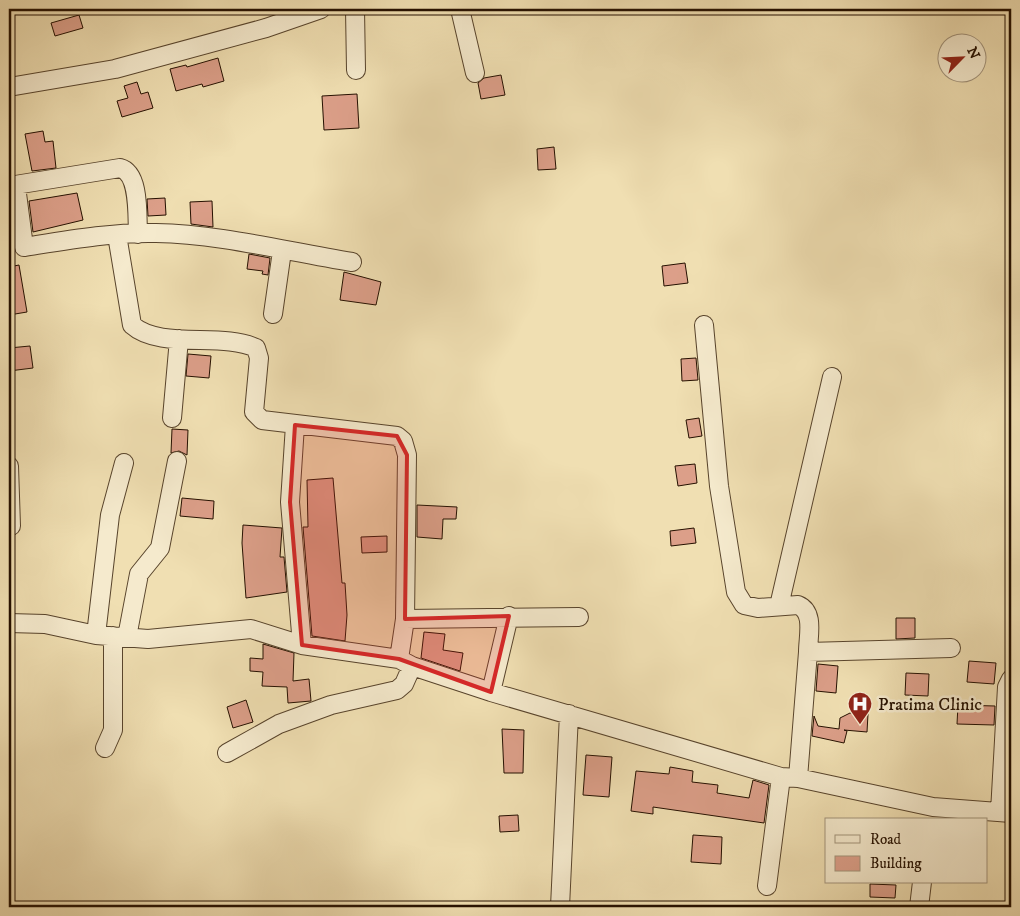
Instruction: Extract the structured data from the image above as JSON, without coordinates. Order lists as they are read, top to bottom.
{
  "places": {
    "hospital": ["Pratima Clinic"]
  },
  "legend": ["Road", "Building"],
  "north": "top right"
}
